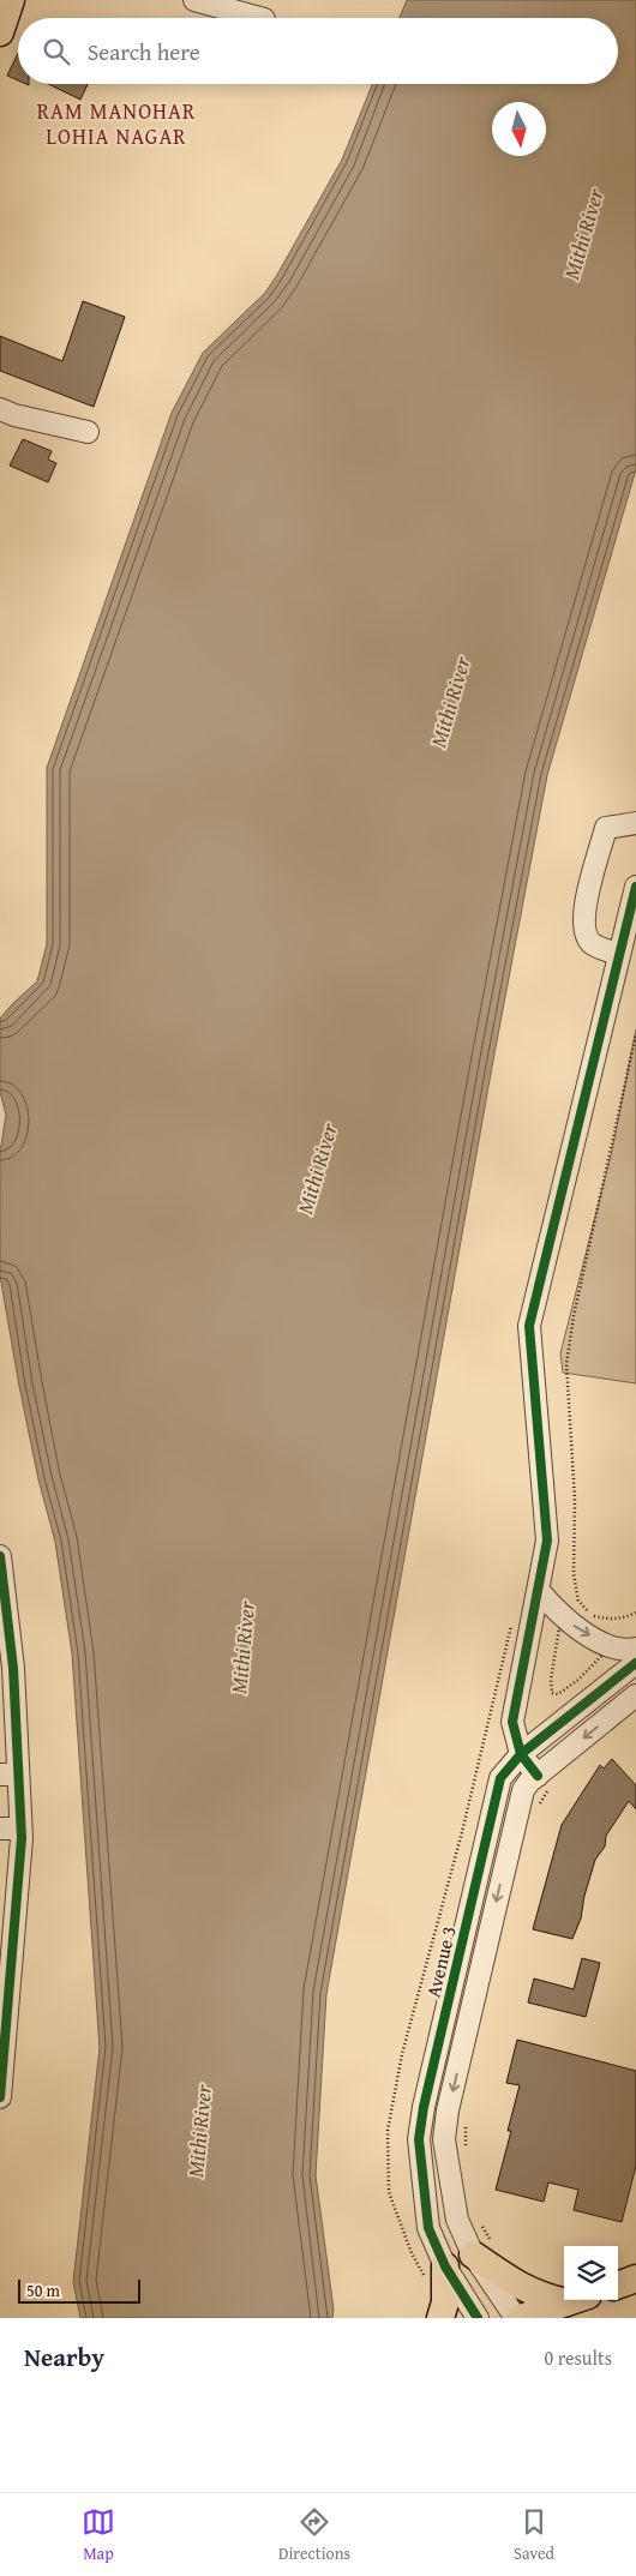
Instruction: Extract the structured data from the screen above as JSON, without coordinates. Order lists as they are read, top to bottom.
{
  "streets": {
    "street": ["Avenue 3"]
  },
  "districts": ["RAM MANOHAR LOHIA NAGAR"],
  "water": ["Mithi River"],
  "scale_bar": "50 m",
  "north": "bottom",
  "page": {
    "search": "Search here",
    "scale": "50 m",
    "heading": ["Nearby", "0 results"],
    "nav": ["Map", "Directions", "Saved"]
  }
}
